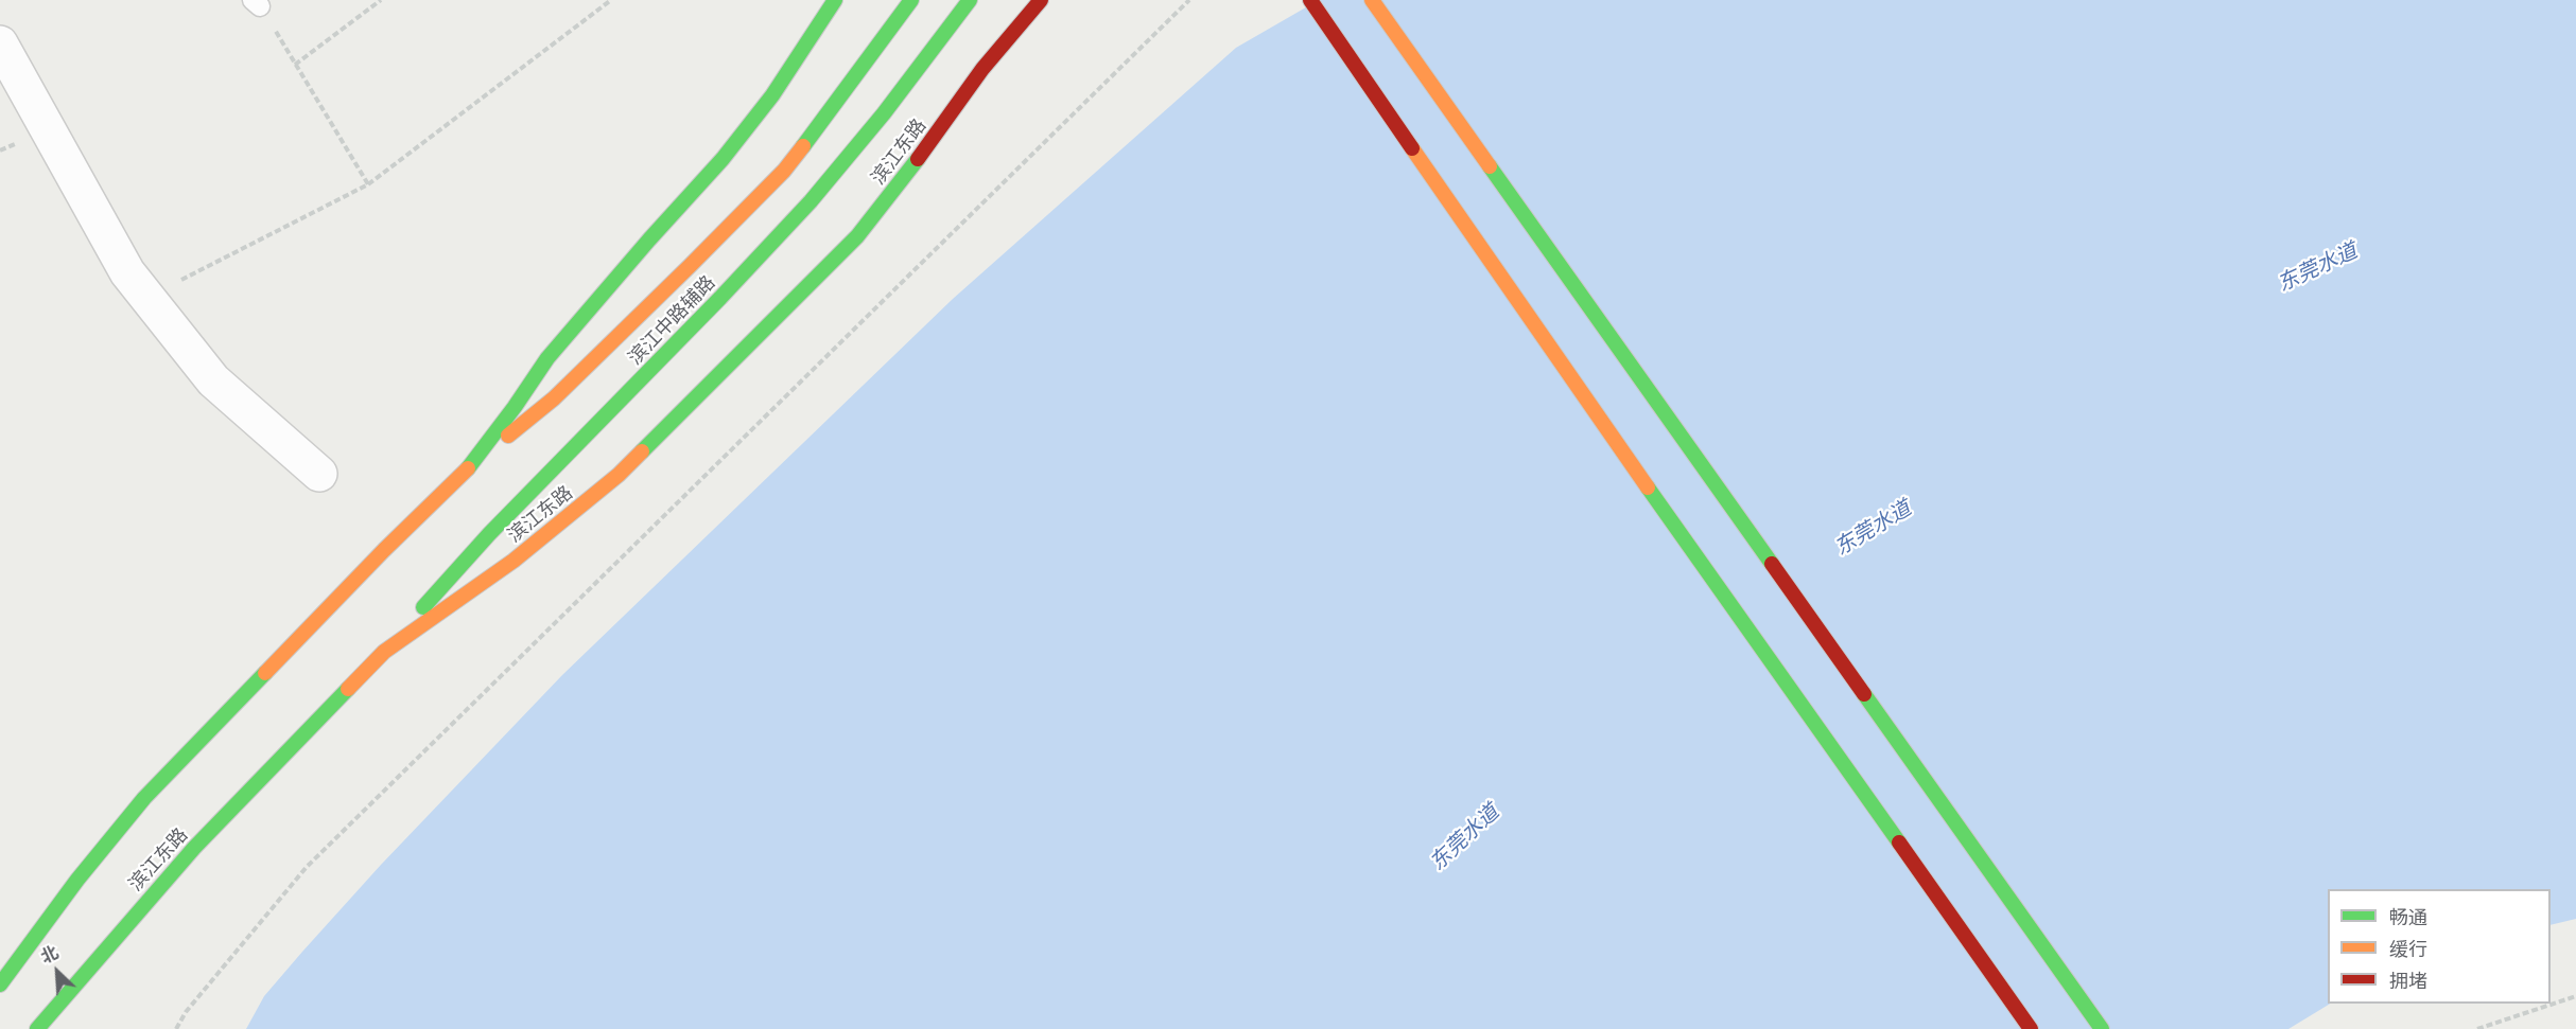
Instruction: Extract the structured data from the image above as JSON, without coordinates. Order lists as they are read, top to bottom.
{
  "streets": {
    "main road": ["滨江东路", "滨江中路辅路"]
  },
  "crossings": [
    ["滨江东路", "滨江中路辅路"]
  ],
  "water": ["东莞水道"],
  "legend": ["畅通", "缓行", "拥堵"],
  "north": "top left"
}
